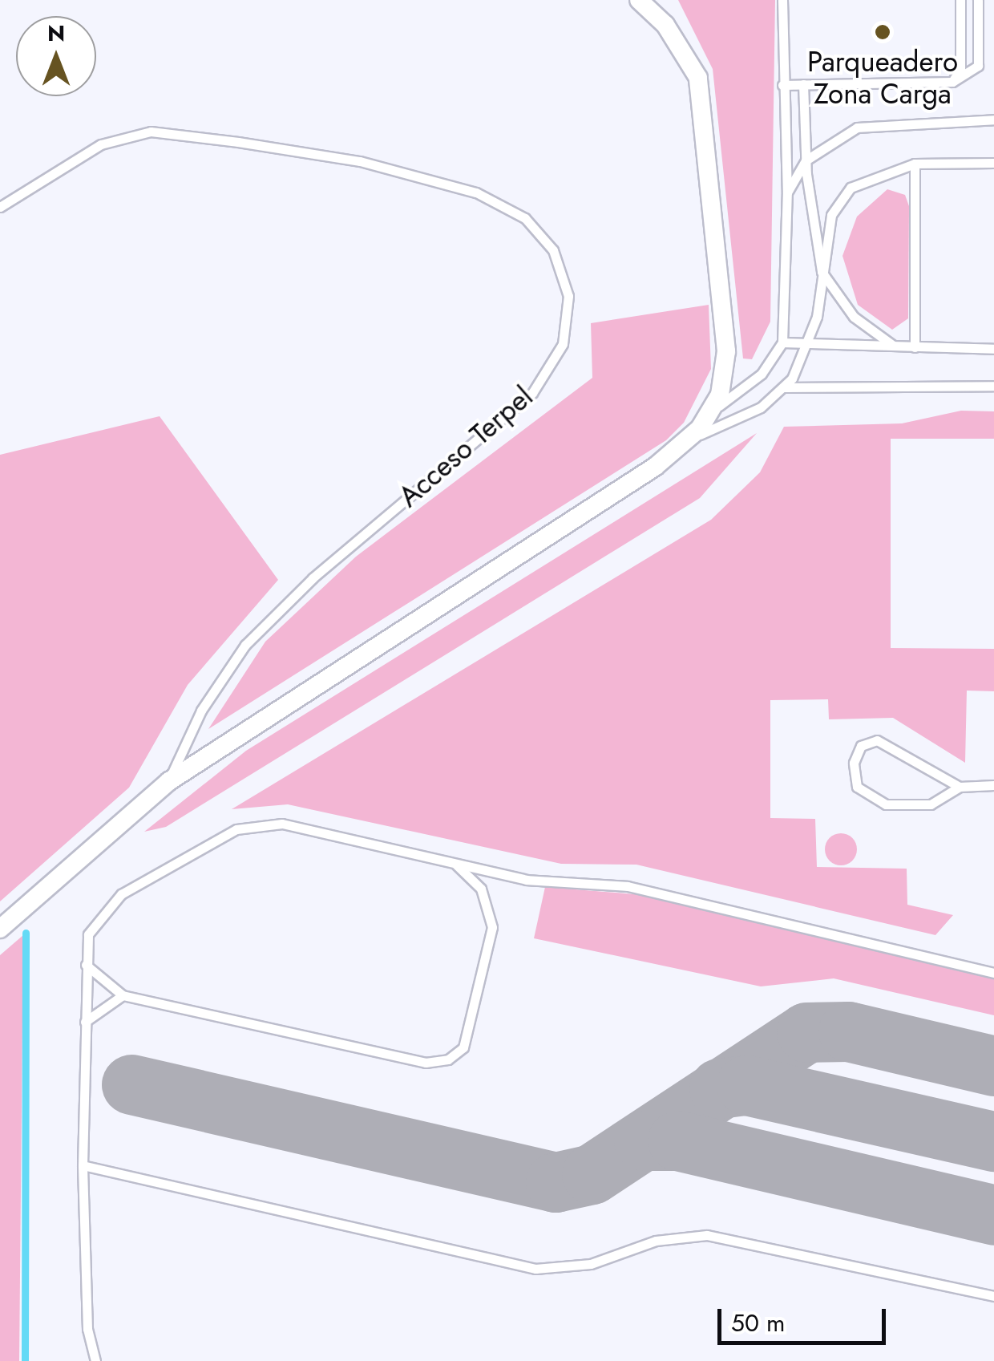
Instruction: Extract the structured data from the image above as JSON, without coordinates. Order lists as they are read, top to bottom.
{
  "streets": {
    "lane": ["Acceso Terpel"]
  },
  "places": ["Parqueadero Zona Carga"],
  "scale_bar": "50 m",
  "north": "top"
}
